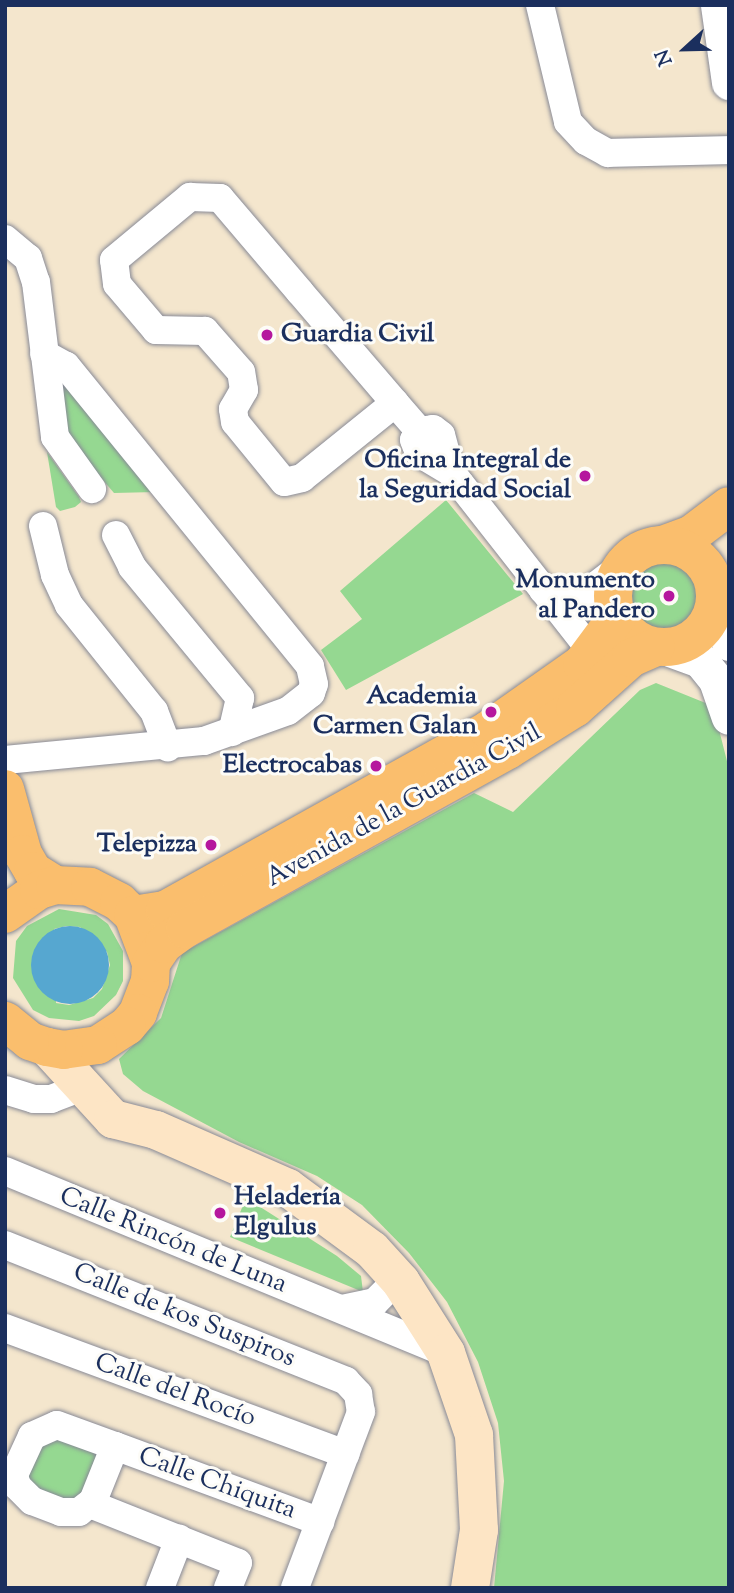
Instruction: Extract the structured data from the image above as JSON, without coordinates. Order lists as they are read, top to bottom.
{
  "streets": {
    "main road": ["Avenida de la Guardia Civil"],
    "street": [
      "Calle Rincón de Luna",
      "Calle de kos Suspiros",
      "Calle del Rocío",
      "Calle Chiquita"
    ]
  },
  "crossings": [
    ["Calle de kos Suspiros", "Calle del Rocío"]
  ],
  "places": [
    "Guardia Civil",
    "Oficina Integral de la Seguridad Social",
    "Monumento al Pandero",
    "Academia Carmen Galan",
    "Electrocabas",
    "Telepizza",
    "Heladería Elgulus"
  ],
  "north": "left"
}
